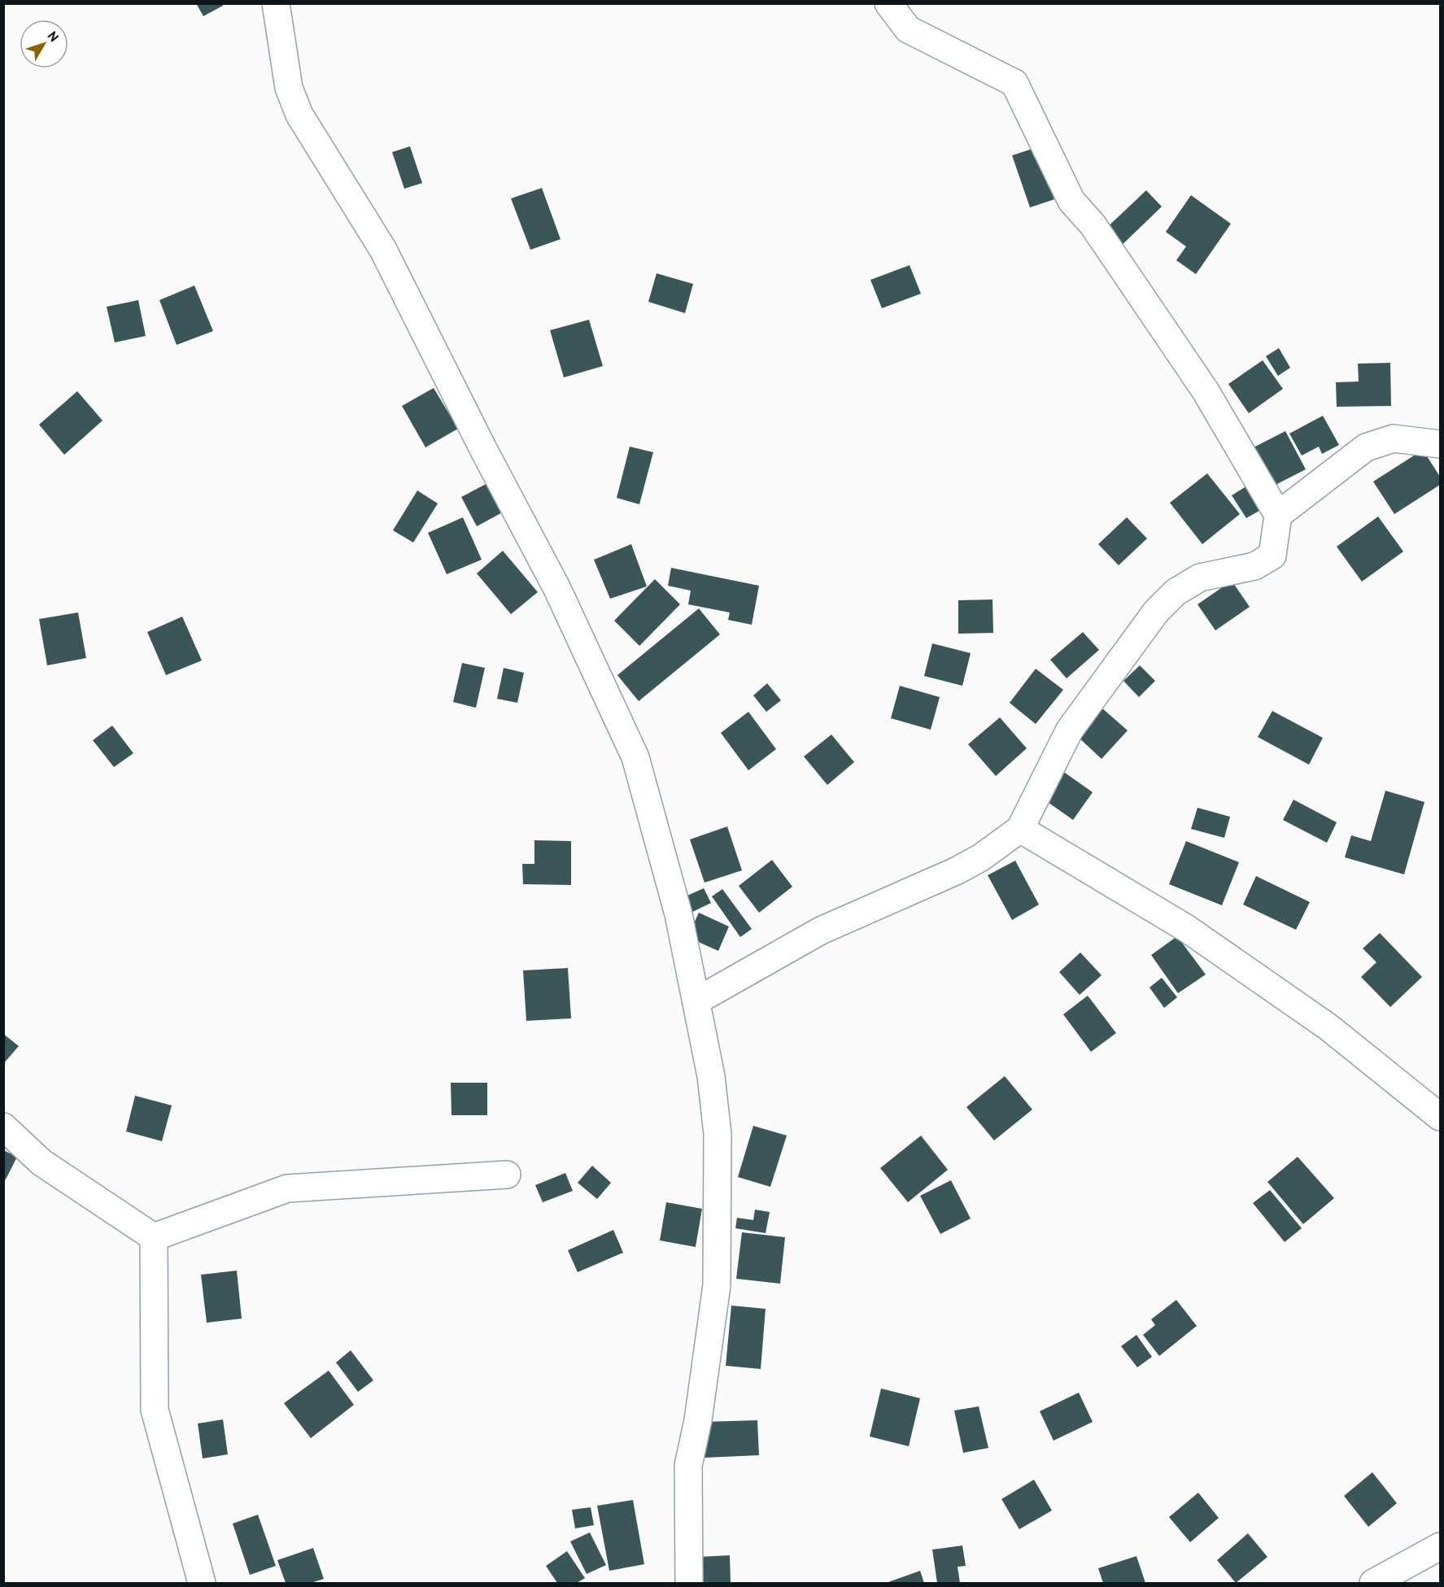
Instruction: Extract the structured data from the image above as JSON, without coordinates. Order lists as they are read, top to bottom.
{
  "north": "top right"
}
